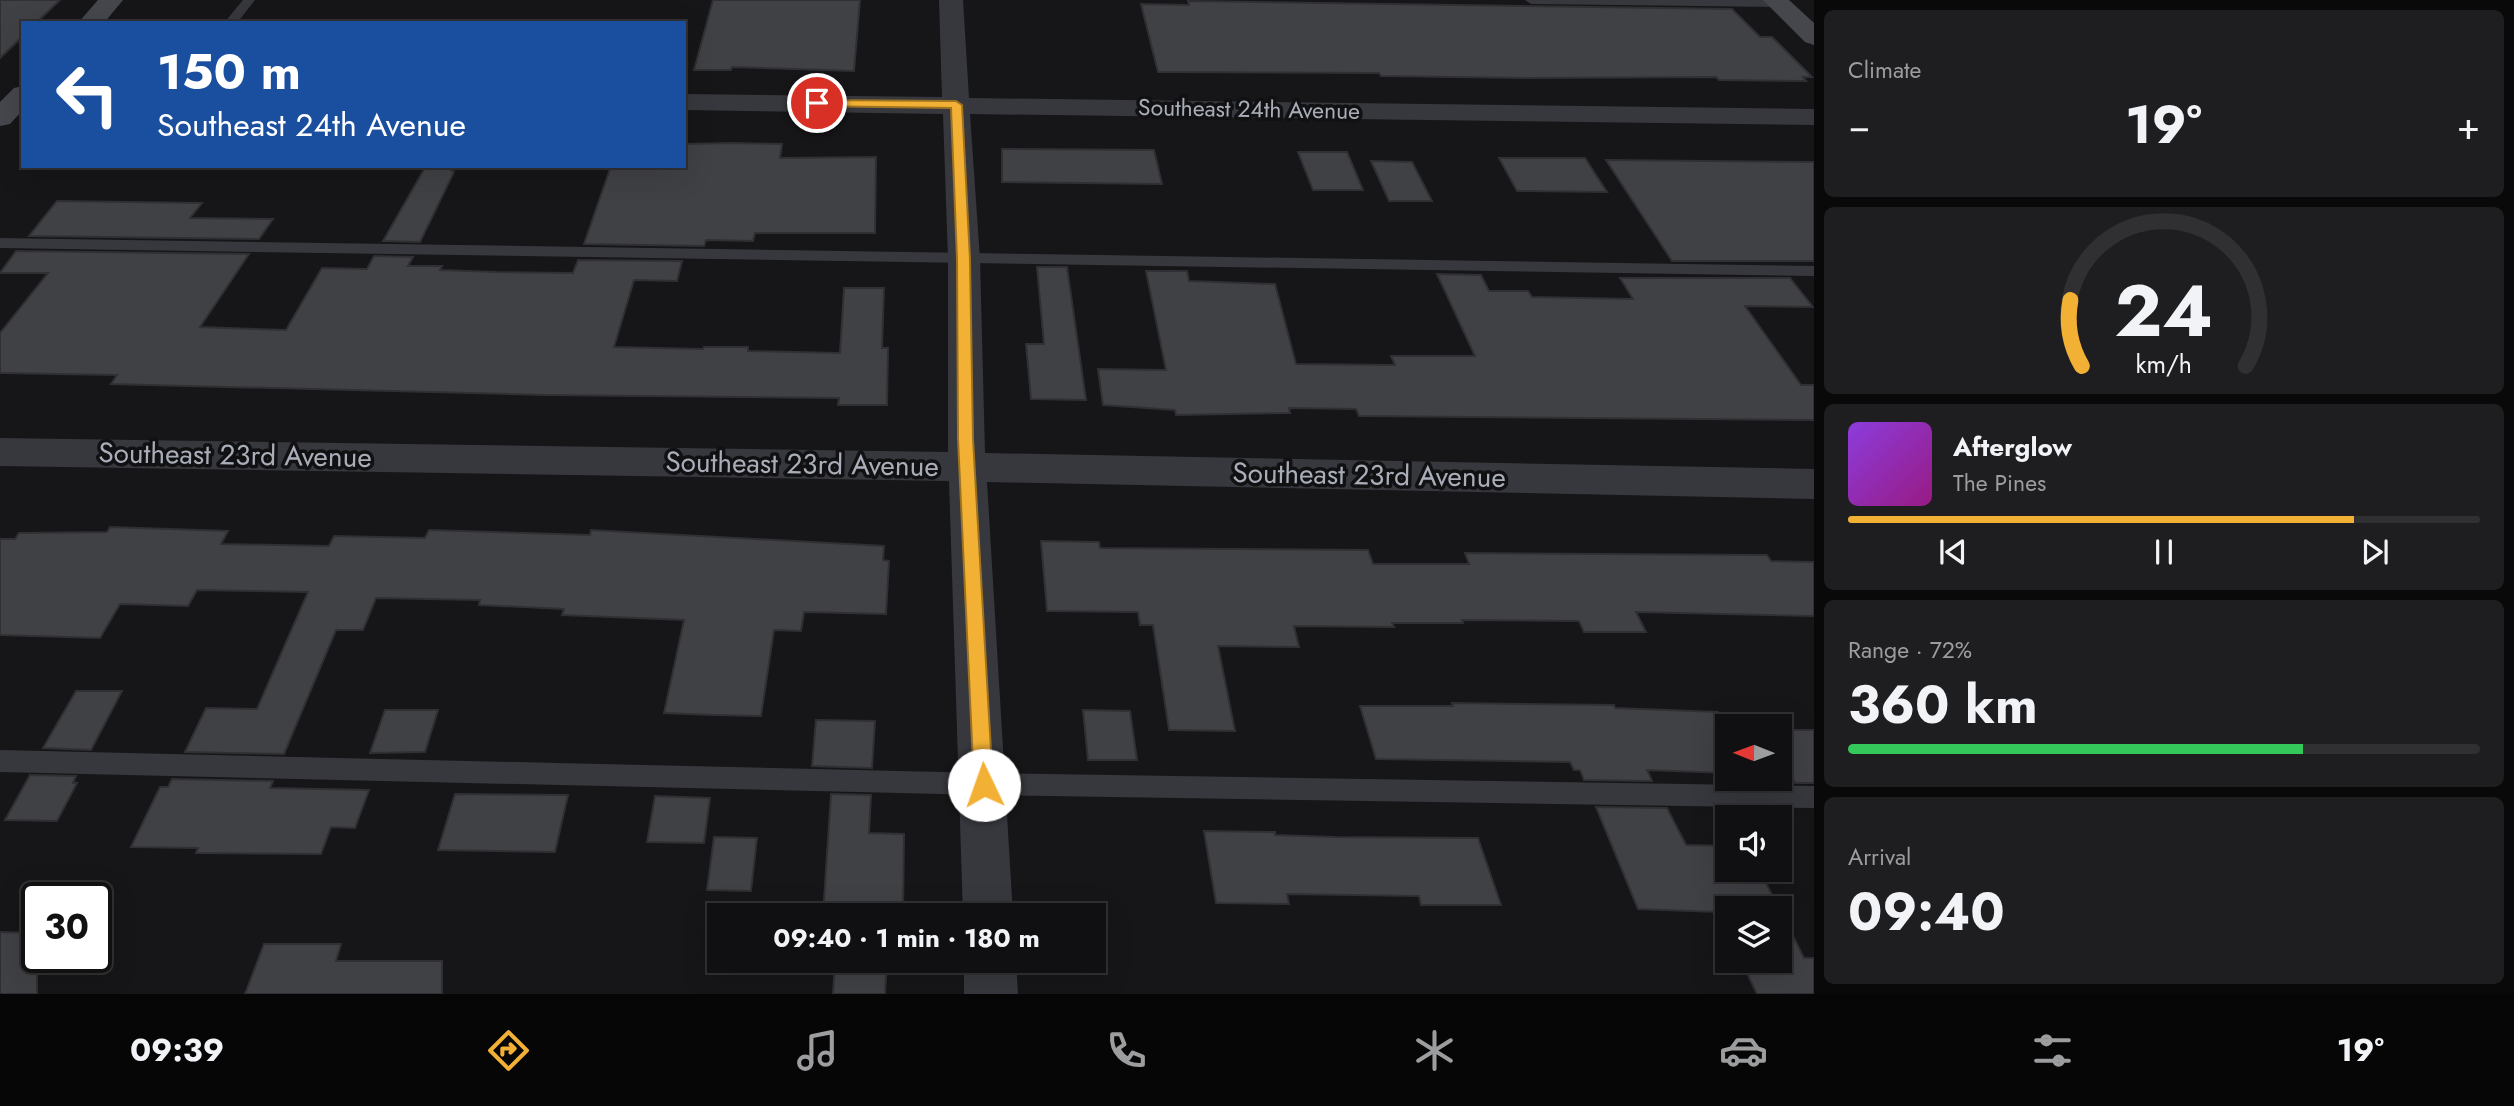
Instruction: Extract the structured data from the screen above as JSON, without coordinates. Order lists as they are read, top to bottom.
{
  "streets": {
    "street": ["Southeast 24th Avenue", "Southeast 23rd Avenue"]
  },
  "north": "left",
  "page": {
    "tile": [
      "Climate",
      ["Range · 72%", "360 km"],
      ["Arrival", "09:40"]
    ],
    "turn": ["150 m", "Southeast 24th Avenue"],
    "heat": ["−", "19°", "+"],
    "song": ["Afterglow", "The Pines"],
    "limit": "30",
    "trip": "09:40 · 1 min · 180 m",
    "tabs": ["09:39", "19°"],
    "gauge": ["24", "km/h"]
  }
}
